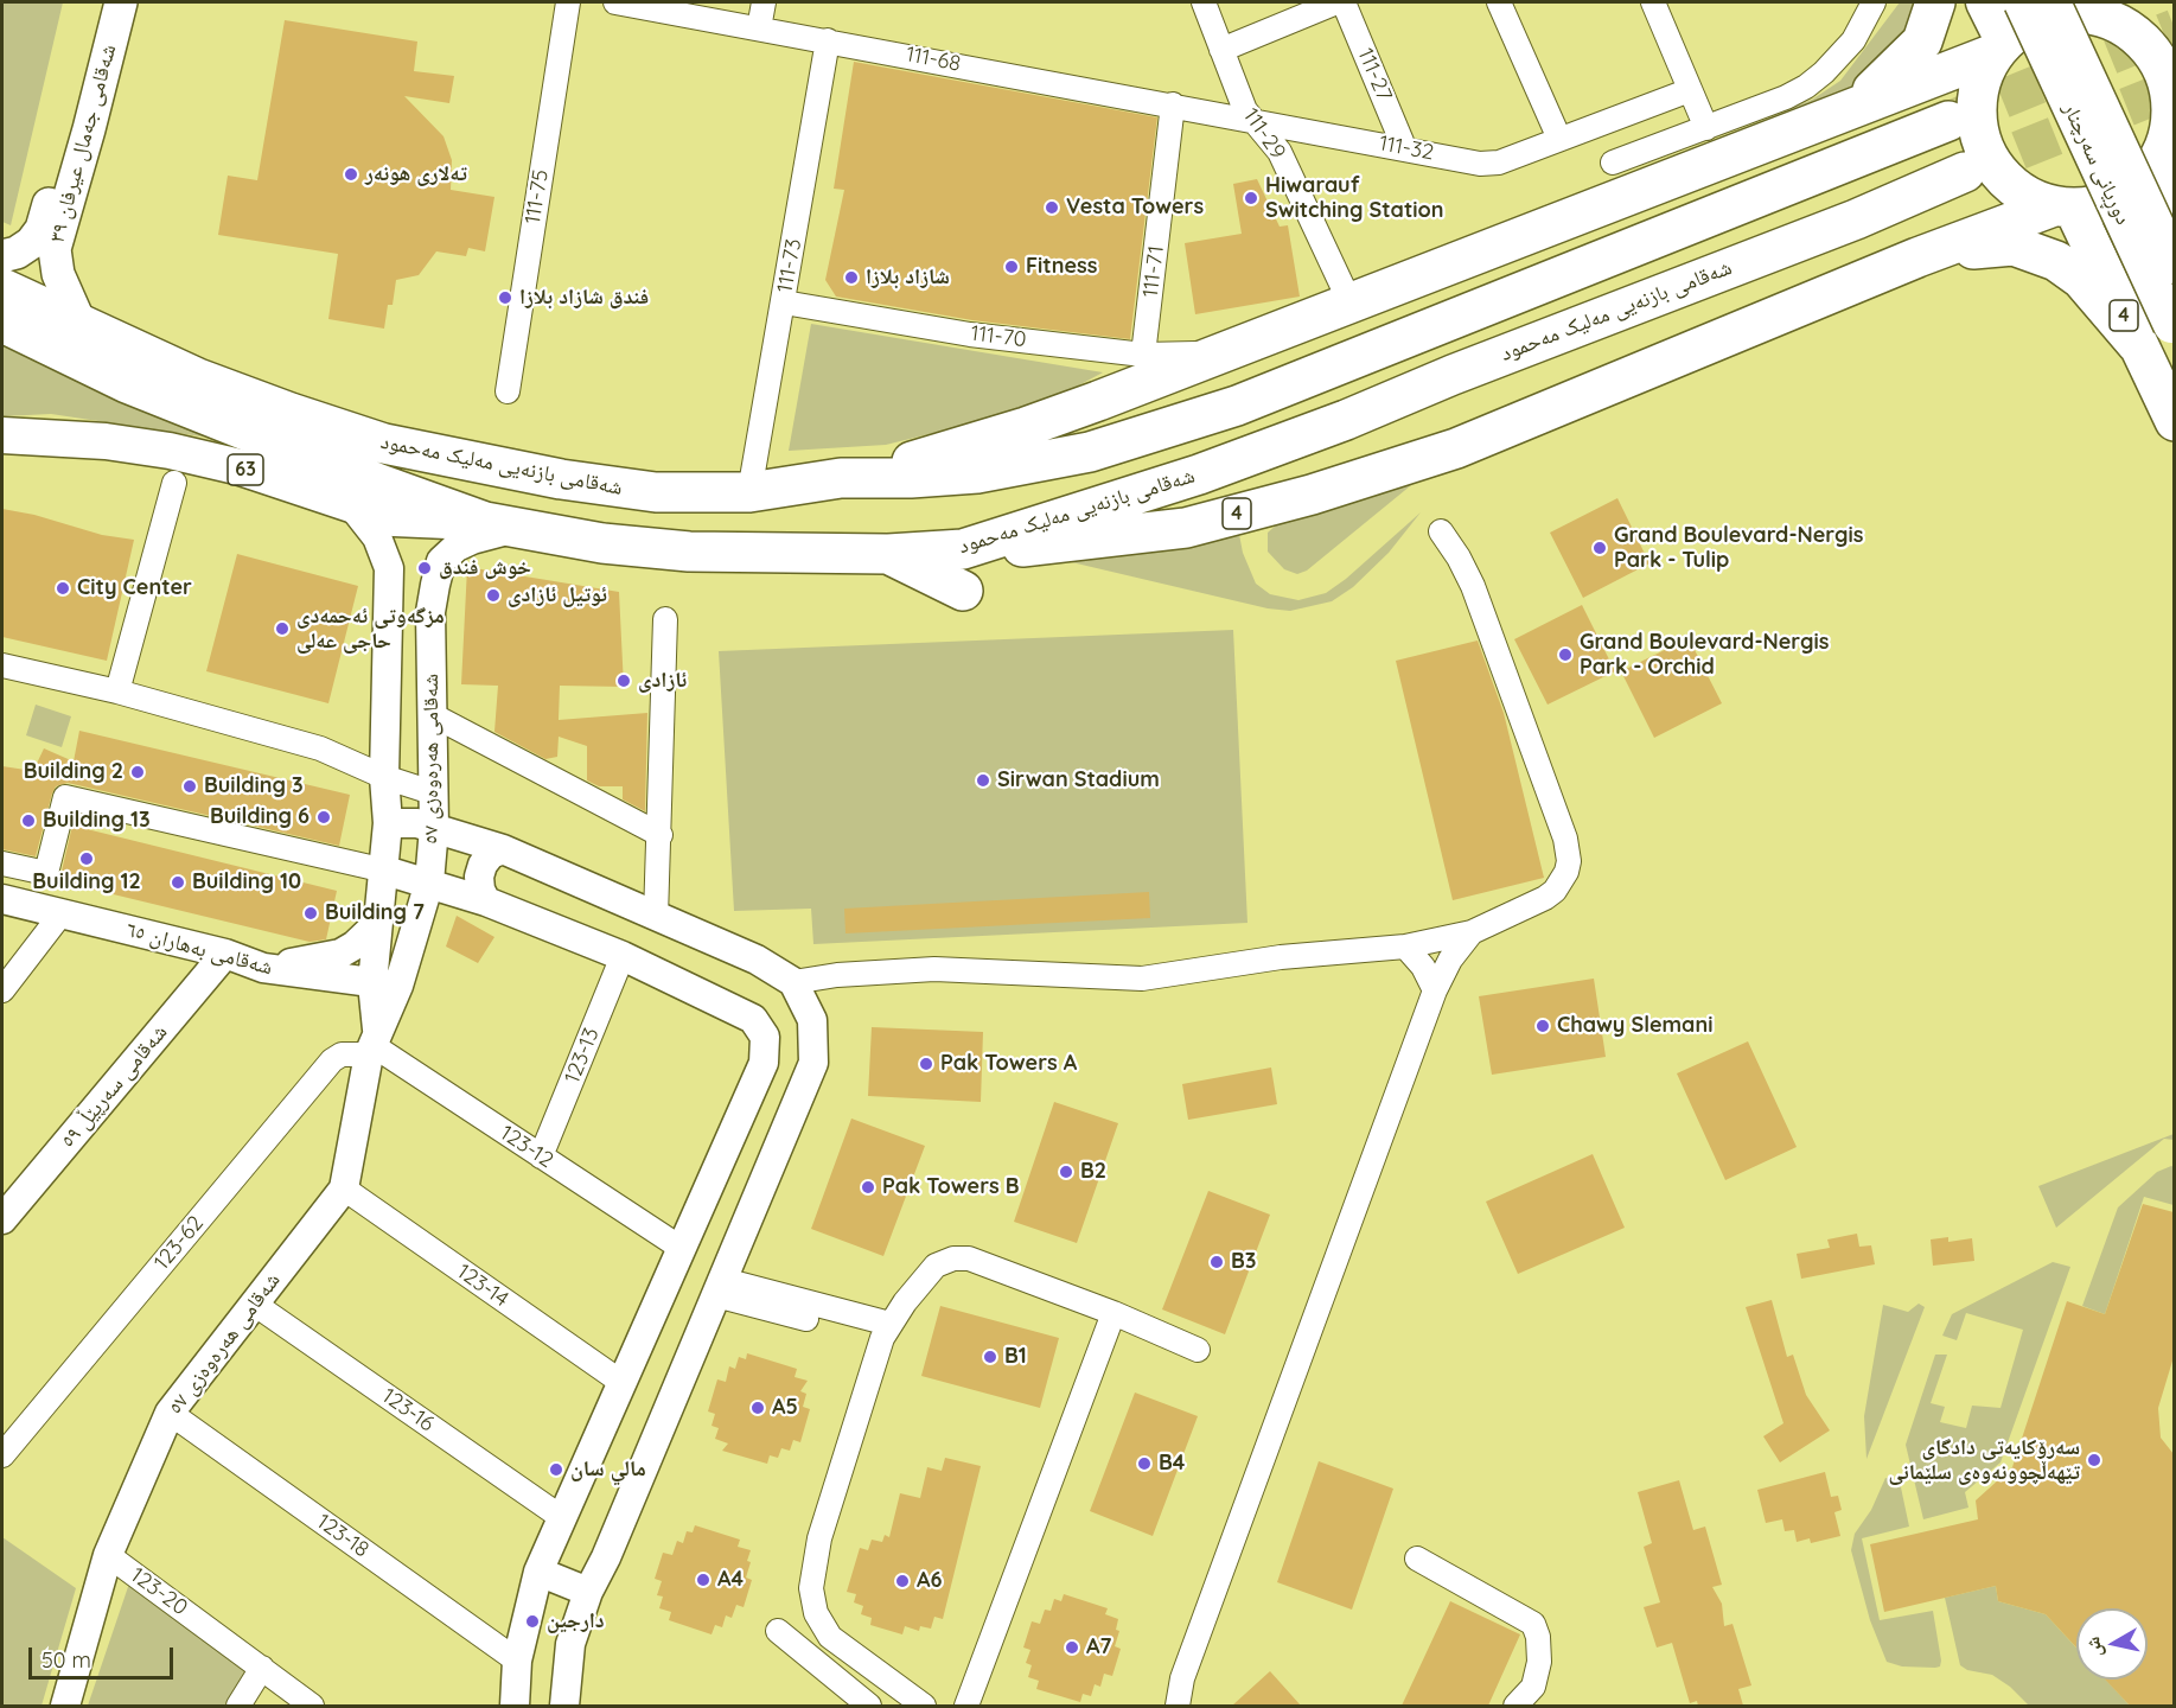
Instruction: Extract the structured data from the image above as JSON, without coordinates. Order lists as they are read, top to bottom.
{
  "streets": {
    "highway": ["شەقامی بازنەیی مەلیک مەحمود", "4"],
    "main road": ["شەقامی جەمال عیرفان ٣٩", "دوڕیانی سەرچنار", "63"],
    "street": [
      "111-68",
      "111-27",
      "111-29",
      "111-32",
      "111-75",
      "111-73",
      "111-71",
      "111-70",
      "شەقامی هەرەوەزی ٥٧",
      "شەقامی بەهاران ٦٥",
      "123-13",
      "شەقامی سەرپێڵ ٥٩",
      "123-12",
      "123-62",
      "123-14",
      "123-16",
      "123-18",
      "123-20"
    ]
  },
  "crossings": [
    ["111-68", "111-29"],
    ["111-68", "111-32"],
    ["111-68", "111-73"],
    ["111-68", "111-71"],
    ["111-27", "111-32"],
    ["111-29", "111-32"],
    ["شەقامی جەمال عیرفان ٣٩", "شەقامی بازنەیی مەلیک مەحمود"],
    ["111-73", "شەقامی بازنەیی مەلیک مەحمود"],
    ["111-73", "111-70"],
    ["111-71", "111-70"],
    ["شەقامی بازنەیی مەلیک مەحمود", "4"],
    ["شەقامی بازنەیی مەلیک مەحمود", "63"],
    ["شەقامی بازنەیی مەلیک مەحمود", "شەقامی هەرەوەزی ٥٧"],
    ["63", "شەقامی هەرەوەزی ٥٧"],
    ["شەقامی هەرەوەزی ٥٧", "شەقامی بەهاران ٦٥"],
    ["شەقامی هەرەوەزی ٥٧", "123-12"],
    ["شەقامی هەرەوەزی ٥٧", "123-62"],
    ["شەقامی هەرەوەزی ٥٧", "123-14"],
    ["شەقامی هەرەوەزی ٥٧", "123-16"],
    ["شەقامی هەرەوەزی ٥٧", "123-18"],
    ["شەقامی هەرەوەزی ٥٧", "123-20"],
    ["شەقامی بەهاران ٦٥", "شەقامی سەرپێڵ ٥٩"],
    ["123-13", "123-12"],
    ["123-12", "123-62"]
  ],
  "places": [
    "تەلاری هونەر",
    "Hiwarauf Switching Station",
    "Vesta Towers",
    "Fitness",
    "شازاد بلازا",
    "فندق شازاد بلازا",
    "Grand Boulevard-Nergis Park - Tulip",
    "خوش فندق",
    "City Center",
    "ئوتیل ئازادی",
    "مزگەوتی ئەحمەدی حاجی عەلی",
    "Grand Boulevard-Nergis Park - Orchid",
    "ئازادی",
    "Building 2",
    "Sirwan Stadium",
    "Building 3",
    "Building 6",
    "Building 13",
    "Building 12",
    "Building 10",
    "Building 7",
    "Chawy Slemani",
    "Pak Towers A",
    "B2",
    "Pak Towers B",
    "B3",
    "B1",
    "A5",
    "سەرۆکایەتی دادگای تێهەڵچوونەوەی سلێمانی",
    "B4",
    "مالي سان",
    "A4",
    "A6",
    "دارجين",
    "A7"
  ],
  "scale_bar": "50 m",
  "north": "left"
}
